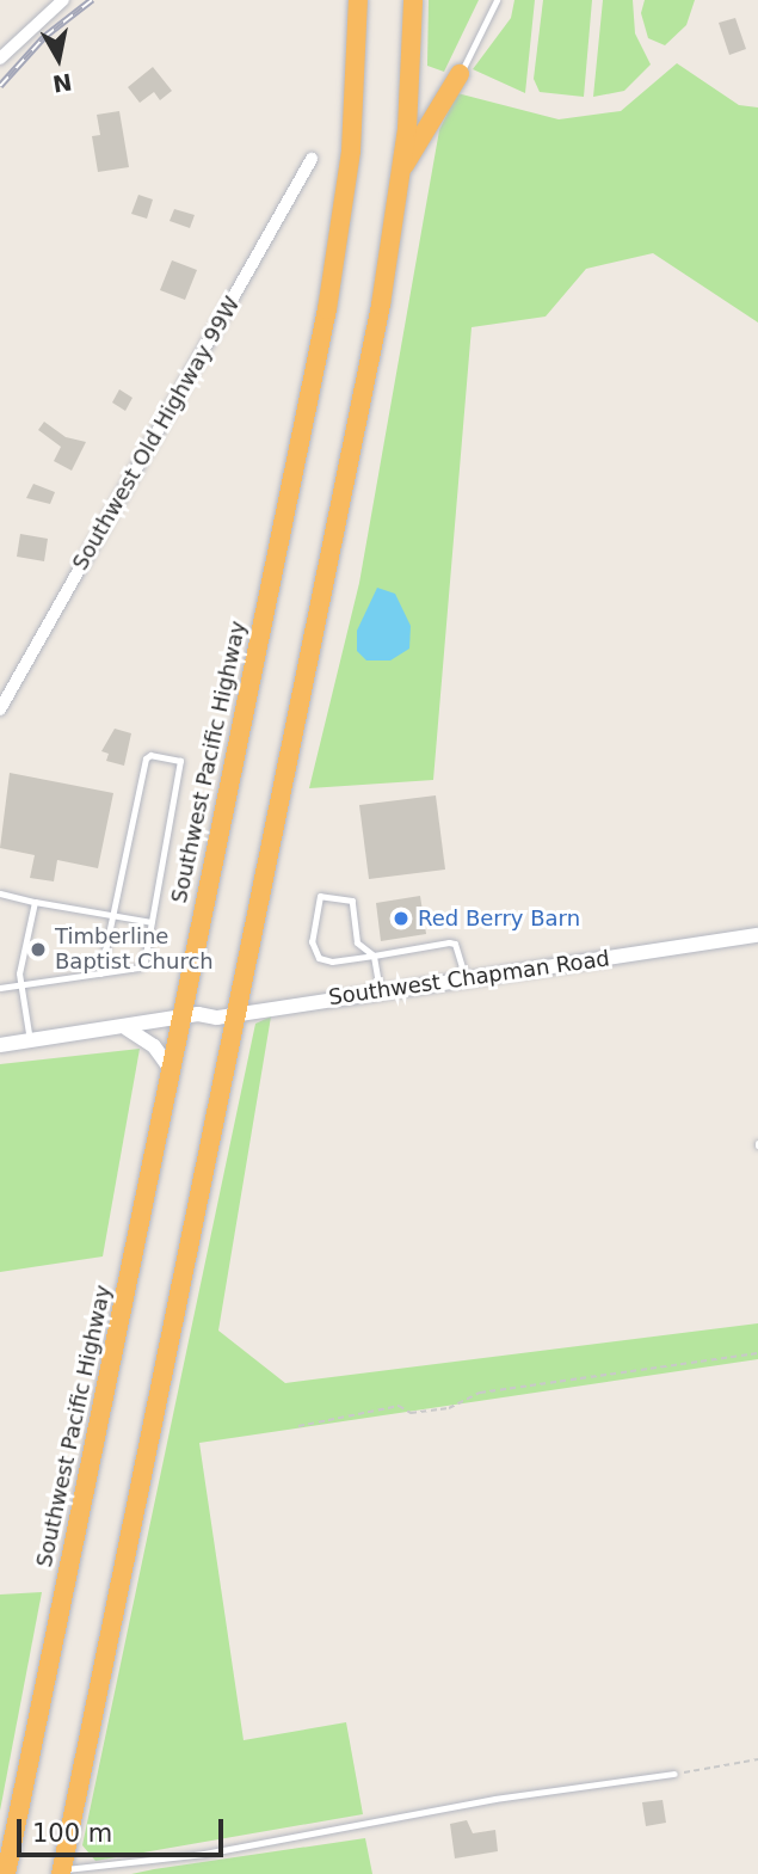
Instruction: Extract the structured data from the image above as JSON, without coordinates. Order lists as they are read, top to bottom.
{
  "streets": {
    "highway": ["Southwest Pacific Highway"],
    "street": ["Southwest Old Highway 99W", "Southwest Chapman Road"]
  },
  "crossings": [
    ["Southwest Pacific Highway", "Southwest Chapman Road"]
  ],
  "places": ["Red Berry Barn", "Timberline Baptist Church"],
  "scale_bar": "100 m",
  "north": "bottom"
}
